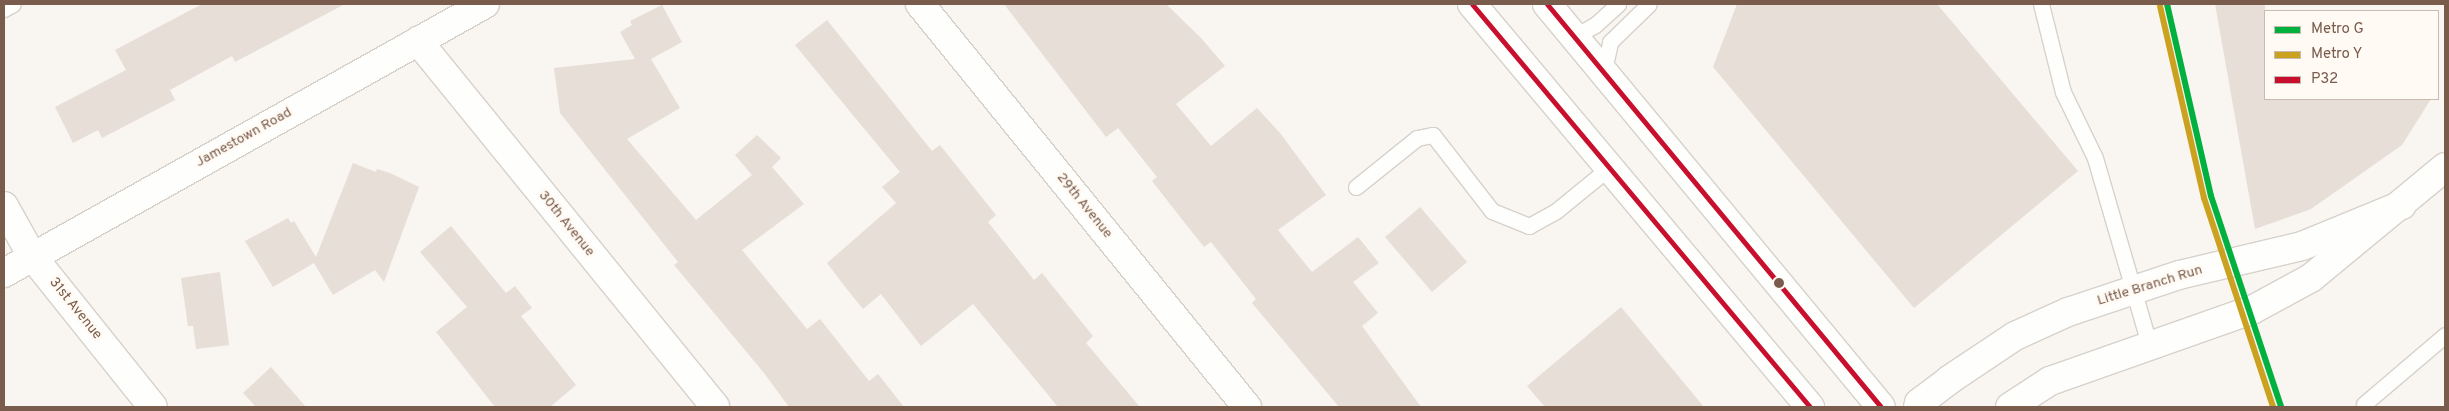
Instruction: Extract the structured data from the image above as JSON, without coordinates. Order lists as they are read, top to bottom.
{
  "streets": {
    "street": [
      "Jamestown Road",
      "29th Avenue",
      "30th Avenue",
      "Little Branch Run",
      "31st Avenue"
    ]
  },
  "crossings": [
    ["Jamestown Road", "30th Avenue"],
    ["Jamestown Road", "31st Avenue"]
  ],
  "lines": ["metro line G", "transit line P32", "metro line Y"],
  "legend": ["Metro G", "Metro Y", "P32"]
}
